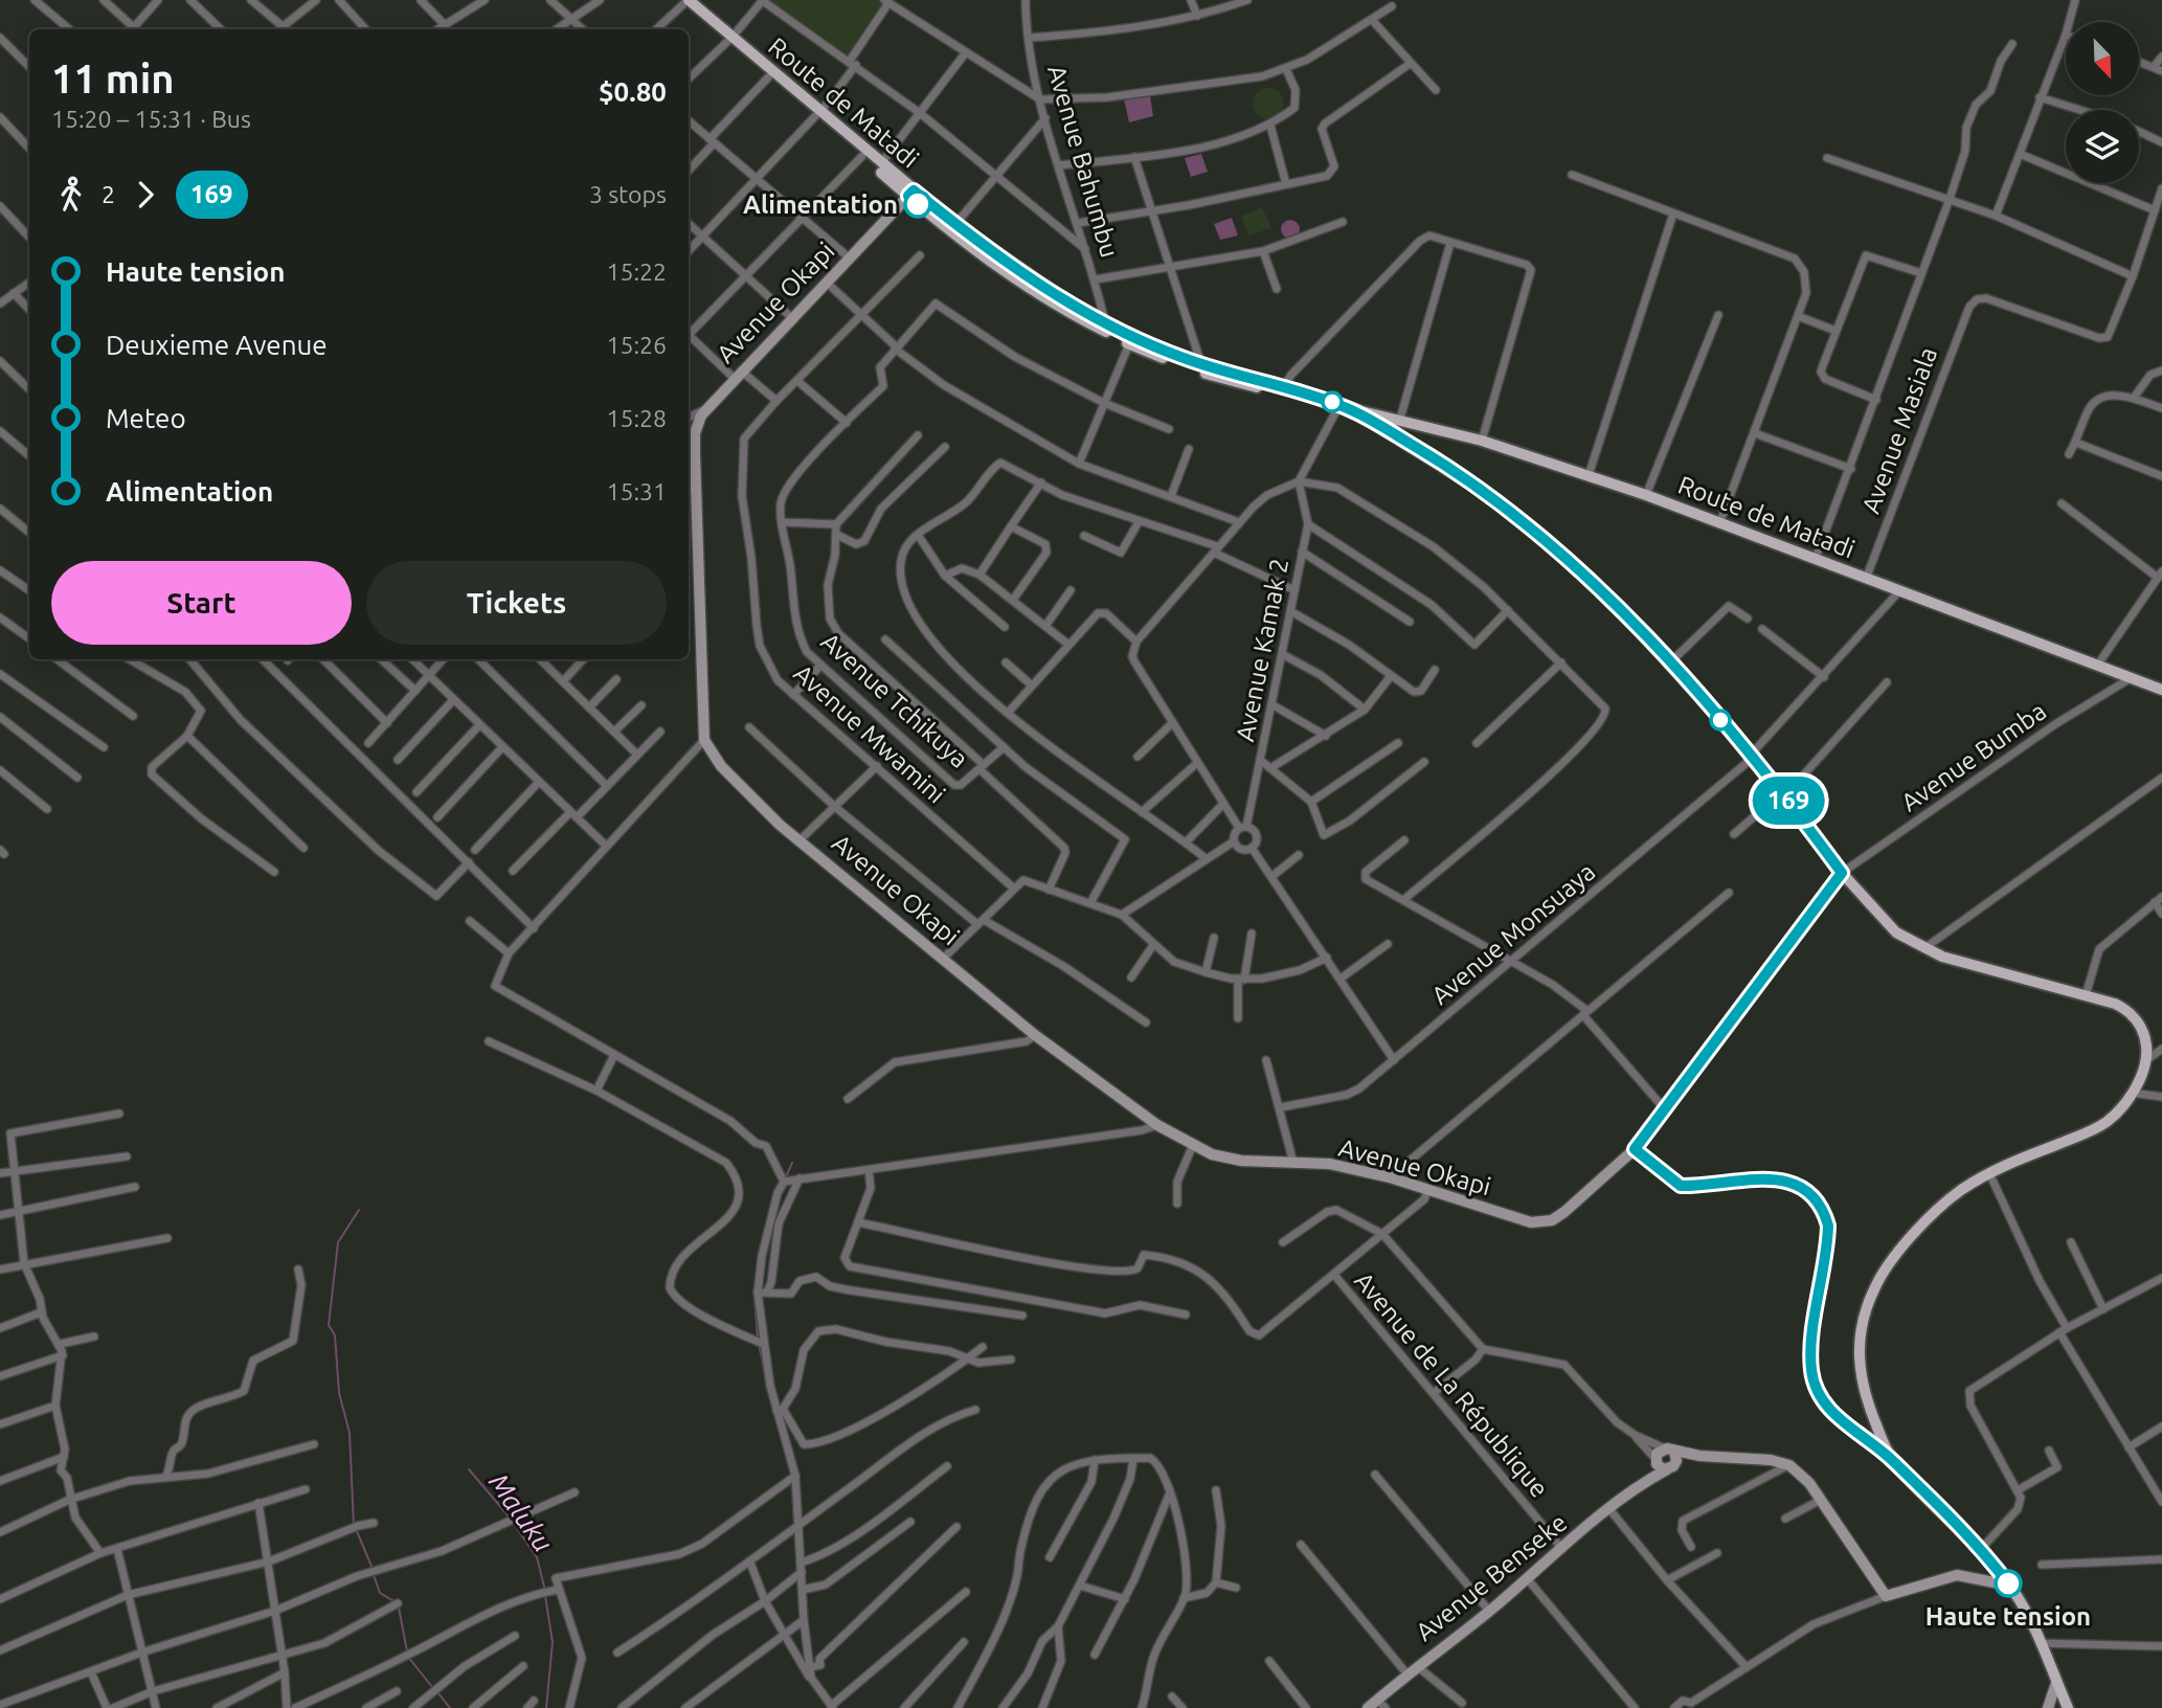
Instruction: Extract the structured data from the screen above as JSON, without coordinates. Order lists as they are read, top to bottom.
{
  "streets": {
    "main road": ["Route de Matadi"],
    "street": [
      "Avenue Bahumbu",
      "Avenue Okapi",
      "Avenue Masiala",
      "Avenue Kamak 2",
      "Avenue Tchikuya",
      "Avenue Mwamini",
      "Avenue Bumba",
      "Avenue Monsuaya",
      "Avenue de La République",
      "Avenue Benseke"
    ]
  },
  "crossings": [
    ["Route de Matadi", "Avenue Bahumbu"],
    ["Route de Matadi", "Avenue Okapi"],
    ["Route de Matadi", "Avenue Masiala"],
    ["Route de Matadi", "Avenue Bumba"],
    ["Route de Matadi", "Avenue Monsuaya"],
    ["Avenue Okapi", "Avenue de La République"],
    ["Avenue de La République", "Avenue Benseke"]
  ],
  "water": ["Maluku"],
  "places": ["Alimentation", "Haute tension"],
  "lines": ["bus line 169"],
  "north": "bottom right",
  "page": {
    "on_map": "169",
    "heading": ["11 min", "15:20 – 15:31 · Bus", "$0.80"],
    "legs": ["2", "169", "3 stops"],
    "list": [
      {
        "name": "Haute tension",
        "value": "15:22"
      },
      {
        "name": "Deuxieme Avenue",
        "value": "15:26"
      },
      {
        "name": "Meteo",
        "value": "15:28"
      },
      {
        "name": "Alimentation",
        "value": "15:31"
      }
    ],
    "buttons": ["Start", "Tickets"]
  }
}
